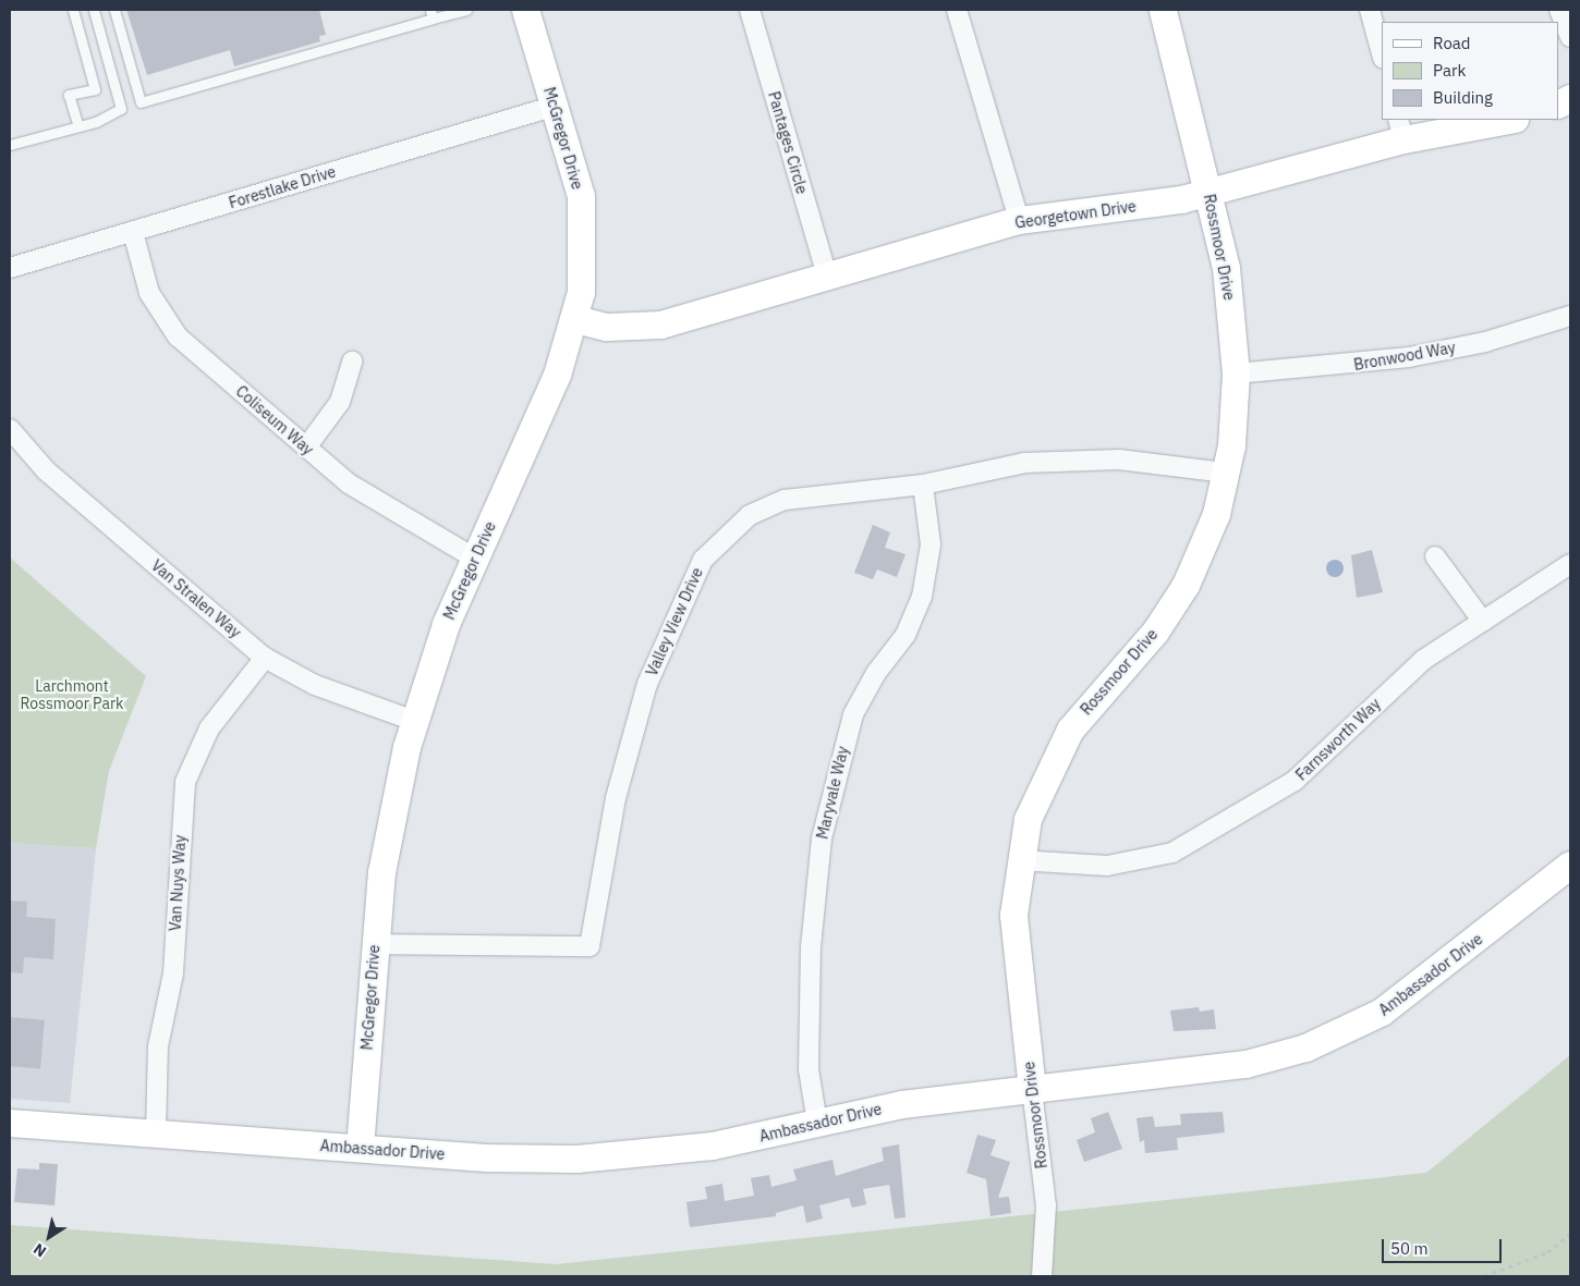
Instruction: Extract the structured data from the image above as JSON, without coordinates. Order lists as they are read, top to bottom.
{
  "streets": {
    "street": [
      "McGregor Drive",
      "Pantages Circle",
      "Forestlake Drive",
      "Georgetown Drive",
      "Rossmoor Drive",
      "Bronwood Way",
      "Coliseum Way",
      "Van Stralen Way",
      "Valley View Drive",
      "Farnsworth Way",
      "Maryvale Way",
      "Van Nuys Way",
      "Ambassador Drive"
    ]
  },
  "crossings": [
    ["McGregor Drive", "Forestlake Drive"],
    ["McGregor Drive", "Georgetown Drive"],
    ["McGregor Drive", "Coliseum Way"],
    ["McGregor Drive", "Van Stralen Way"],
    ["McGregor Drive", "Valley View Drive"],
    ["McGregor Drive", "Ambassador Drive"],
    ["Pantages Circle", "Georgetown Drive"],
    ["Forestlake Drive", "Coliseum Way"],
    ["Georgetown Drive", "Rossmoor Drive"],
    ["Rossmoor Drive", "Bronwood Way"],
    ["Rossmoor Drive", "Valley View Drive"],
    ["Rossmoor Drive", "Farnsworth Way"],
    ["Rossmoor Drive", "Ambassador Drive"],
    ["Van Stralen Way", "Van Nuys Way"],
    ["Valley View Drive", "Maryvale Way"],
    ["Maryvale Way", "Ambassador Drive"],
    ["Van Nuys Way", "Ambassador Drive"]
  ],
  "parks": ["Larchmont Rossmoor Park"],
  "legend": ["Road", "Park", "Building"],
  "scale_bar": "50 m",
  "north": "bottom left"
}
